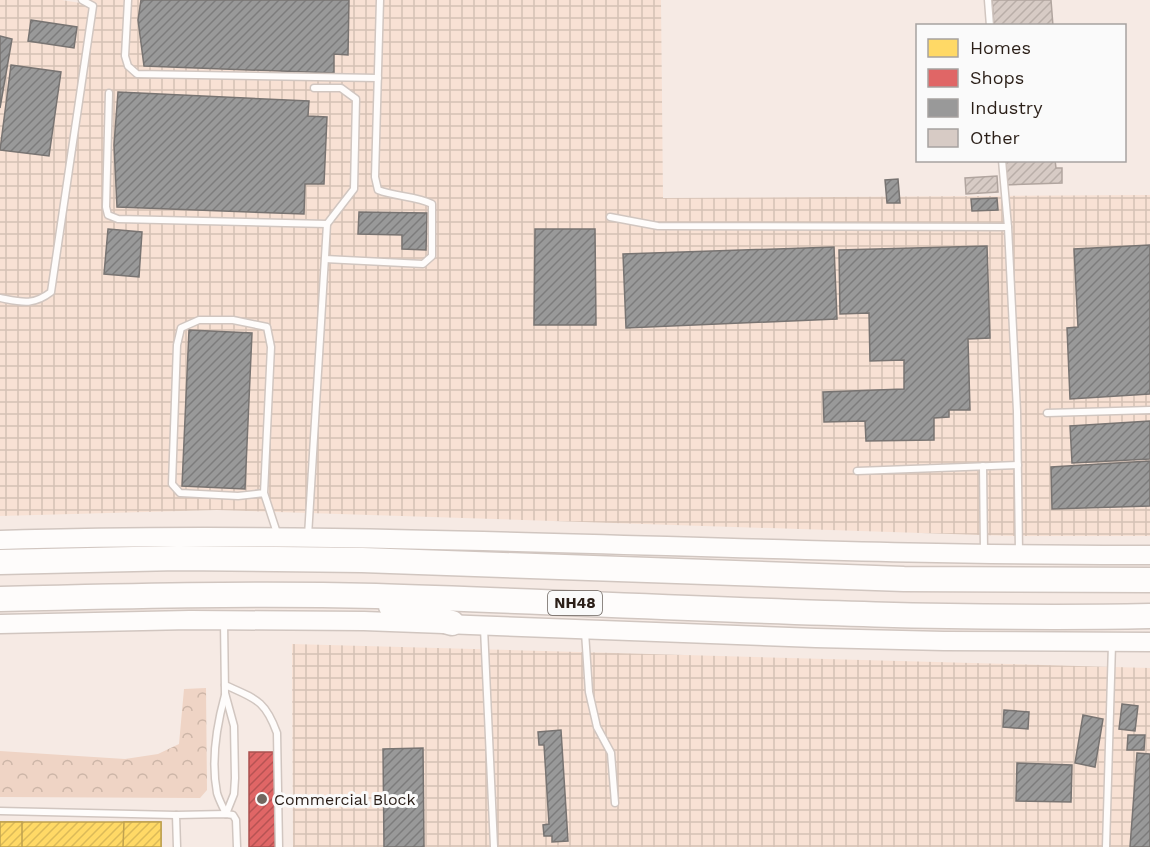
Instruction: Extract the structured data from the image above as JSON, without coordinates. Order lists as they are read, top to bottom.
{
  "streets": {
    "highway": ["NH48"]
  },
  "places": ["Commercial Block"],
  "legend": [
    "Homes",
    "Shops",
    "Industry",
    "Other"
  ]
}
